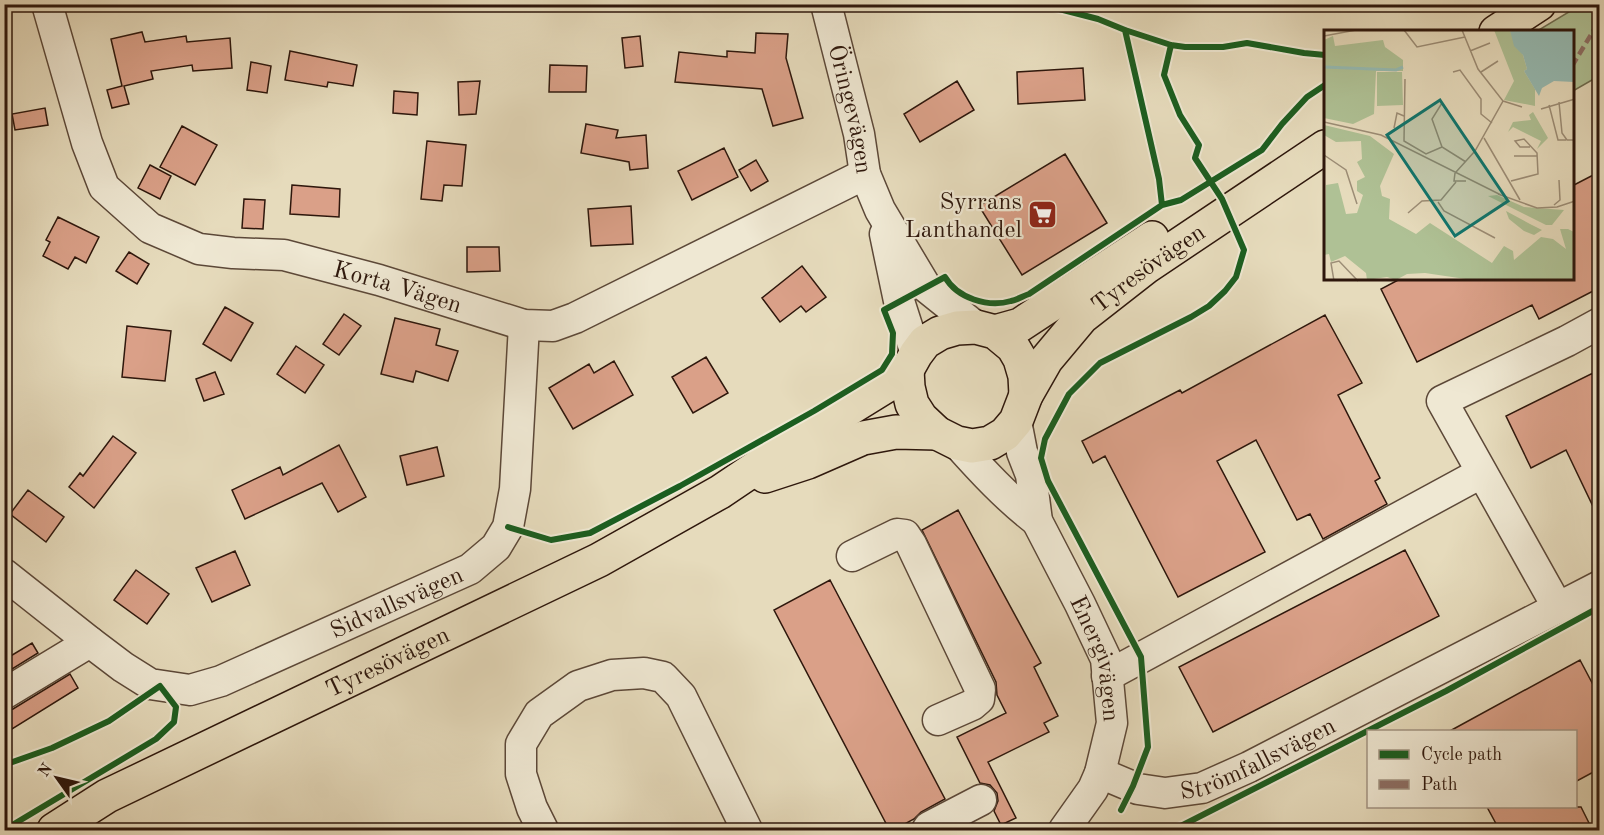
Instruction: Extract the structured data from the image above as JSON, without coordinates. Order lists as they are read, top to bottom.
{
  "streets": {
    "main road": ["Tyresövägen"],
    "street": [
      "Öringevägen",
      "Korta Vägen",
      "Sidvallsvägen",
      "Energivägen",
      "Strömfallsvägen"
    ]
  },
  "crossings": [
    ["Öringevägen", "Tyresövägen"],
    ["Öringevägen", "Korta Vägen"],
    ["Öringevägen", "Energivägen"],
    ["Tyresövägen", "Energivägen"],
    ["Korta Vägen", "Sidvallsvägen"],
    ["Energivägen", "Strömfallsvägen"]
  ],
  "places": {
    "supermarket": ["Syrrans Lanthandel"]
  },
  "legend": ["Cycle path", "Path"],
  "north": "top left"
}
